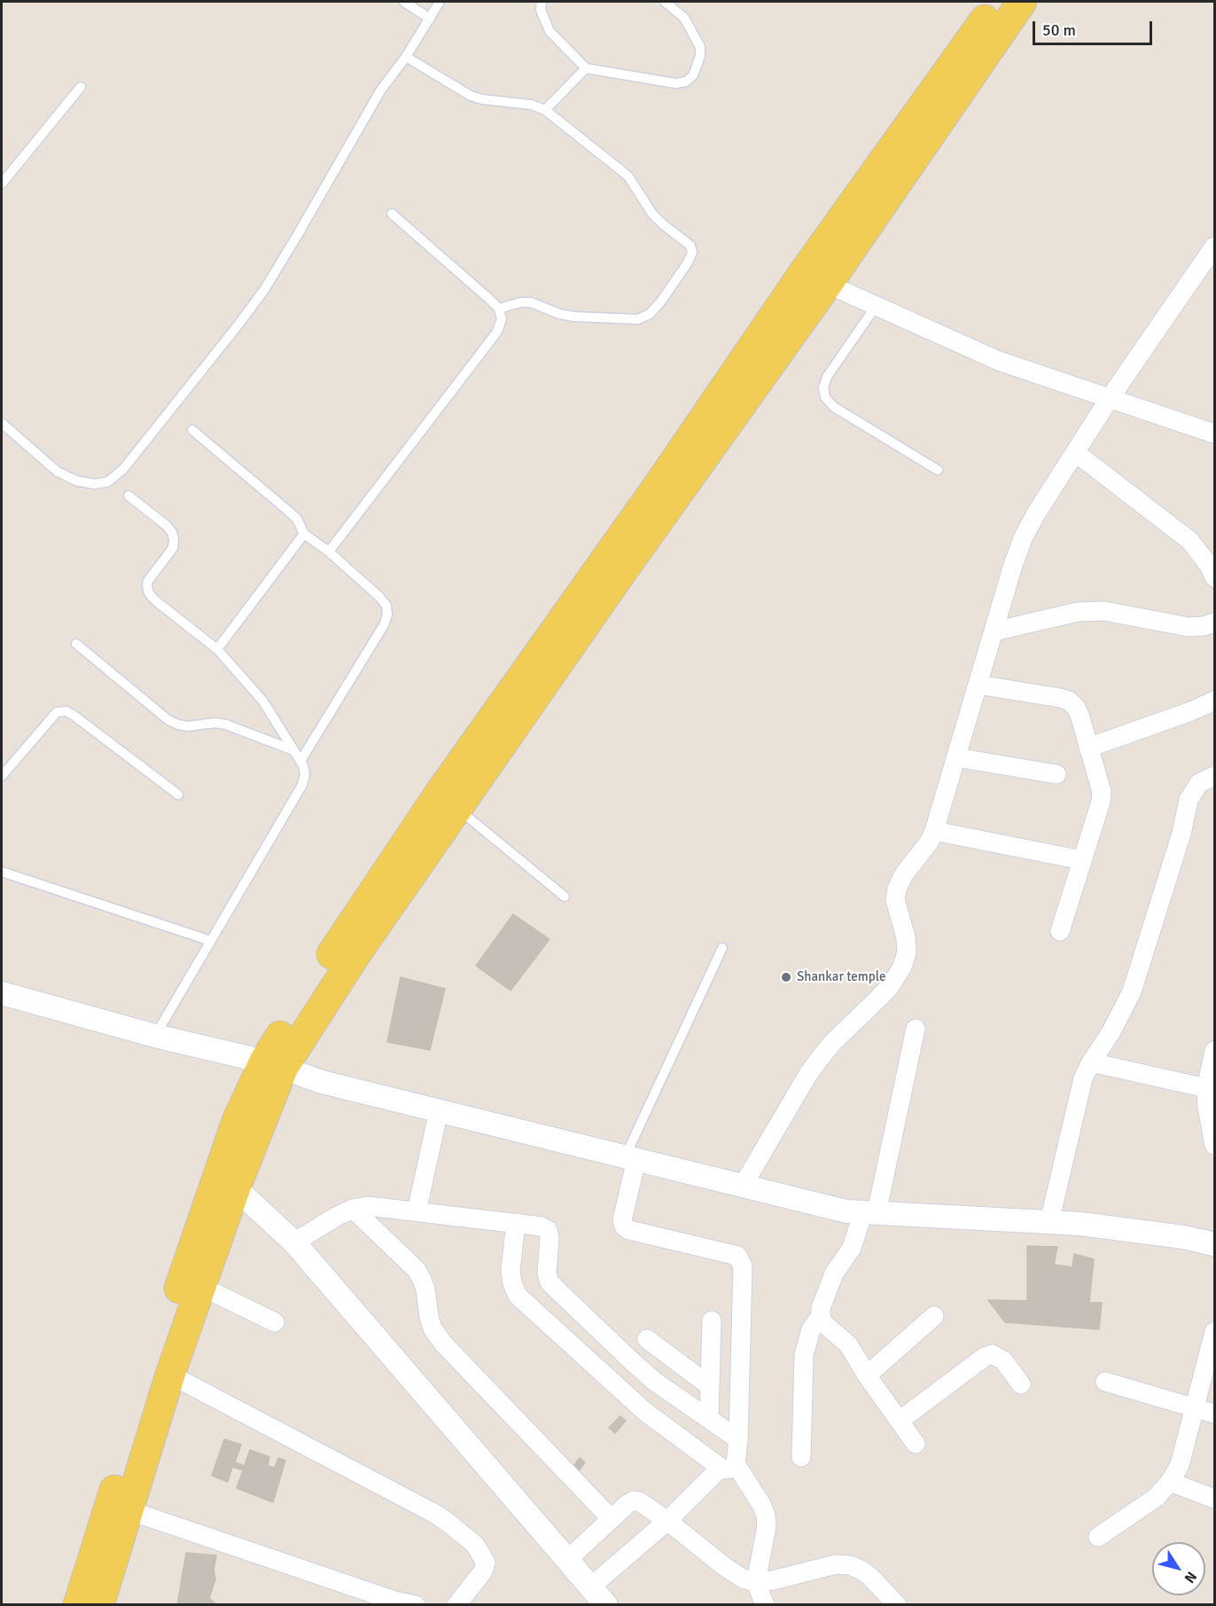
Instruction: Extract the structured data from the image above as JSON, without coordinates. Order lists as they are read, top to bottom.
{
  "places": ["Shankar temple"],
  "scale_bar": "50 m",
  "north": "bottom right"
}
